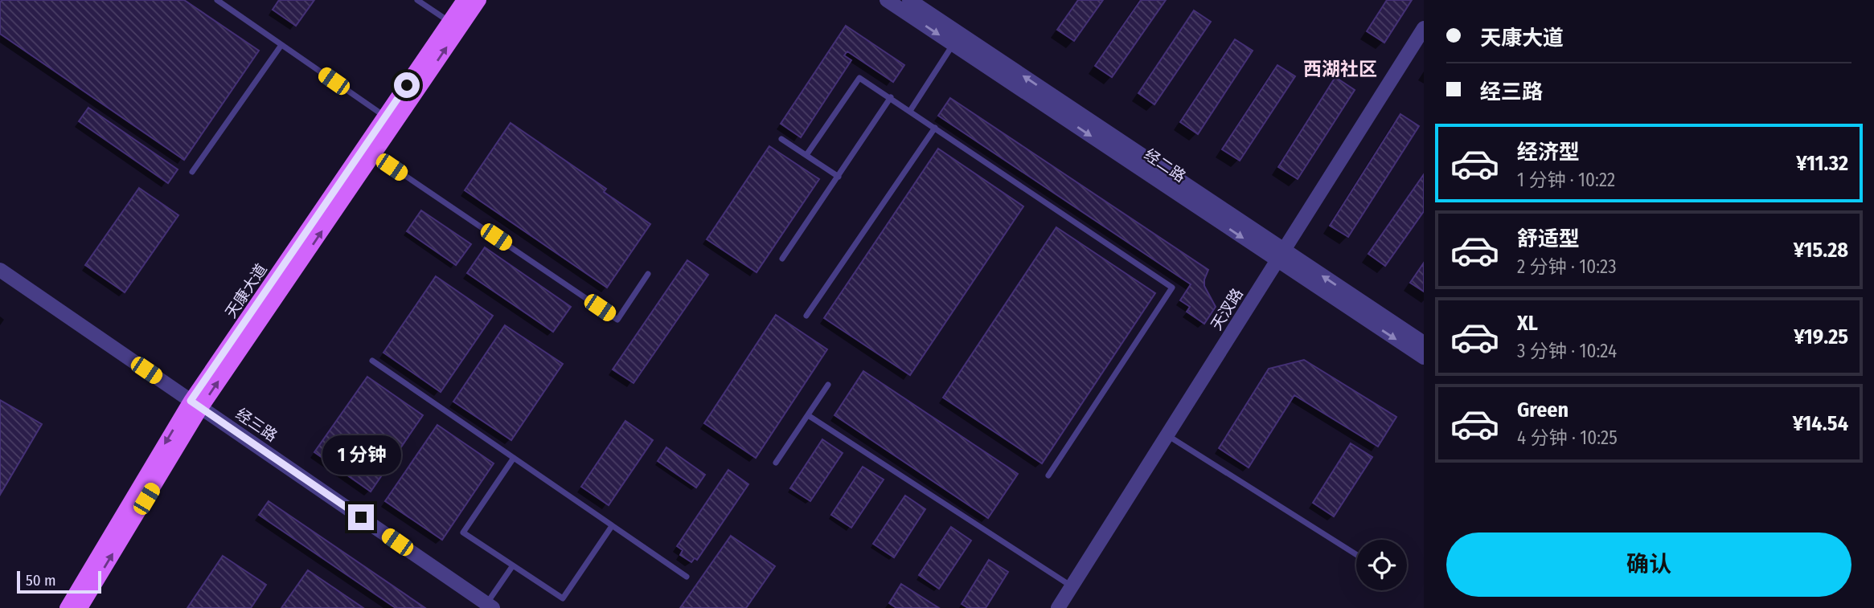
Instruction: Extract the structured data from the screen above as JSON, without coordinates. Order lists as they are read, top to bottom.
{
  "streets": {
    "main road": ["天康大道"],
    "street": ["经二路", "天汊路", "经三路"]
  },
  "crossings": [
    ["经二路", "天汊路"],
    ["天康大道", "经三路"]
  ],
  "districts": ["西湖社区"],
  "scale_bar": "50 m",
  "page": {
    "banner": ["天康大道", "经三路"],
    "list": [
      {
        "name": "经济型",
        "note": "1 分钟 · 10:22",
        "value": "¥11.32"
      },
      {
        "name": "舒适型",
        "note": "2 分钟 · 10:23",
        "value": "¥15.28"
      },
      {
        "name": "XL",
        "note": "3 分钟 · 10:24",
        "value": "¥19.25"
      },
      {
        "name": "Green",
        "note": "4 分钟 · 10:25",
        "value": "¥14.54"
      }
    ],
    "bubble": "1 分钟",
    "buttons": "确认",
    "scale": "50 m"
  }
}
